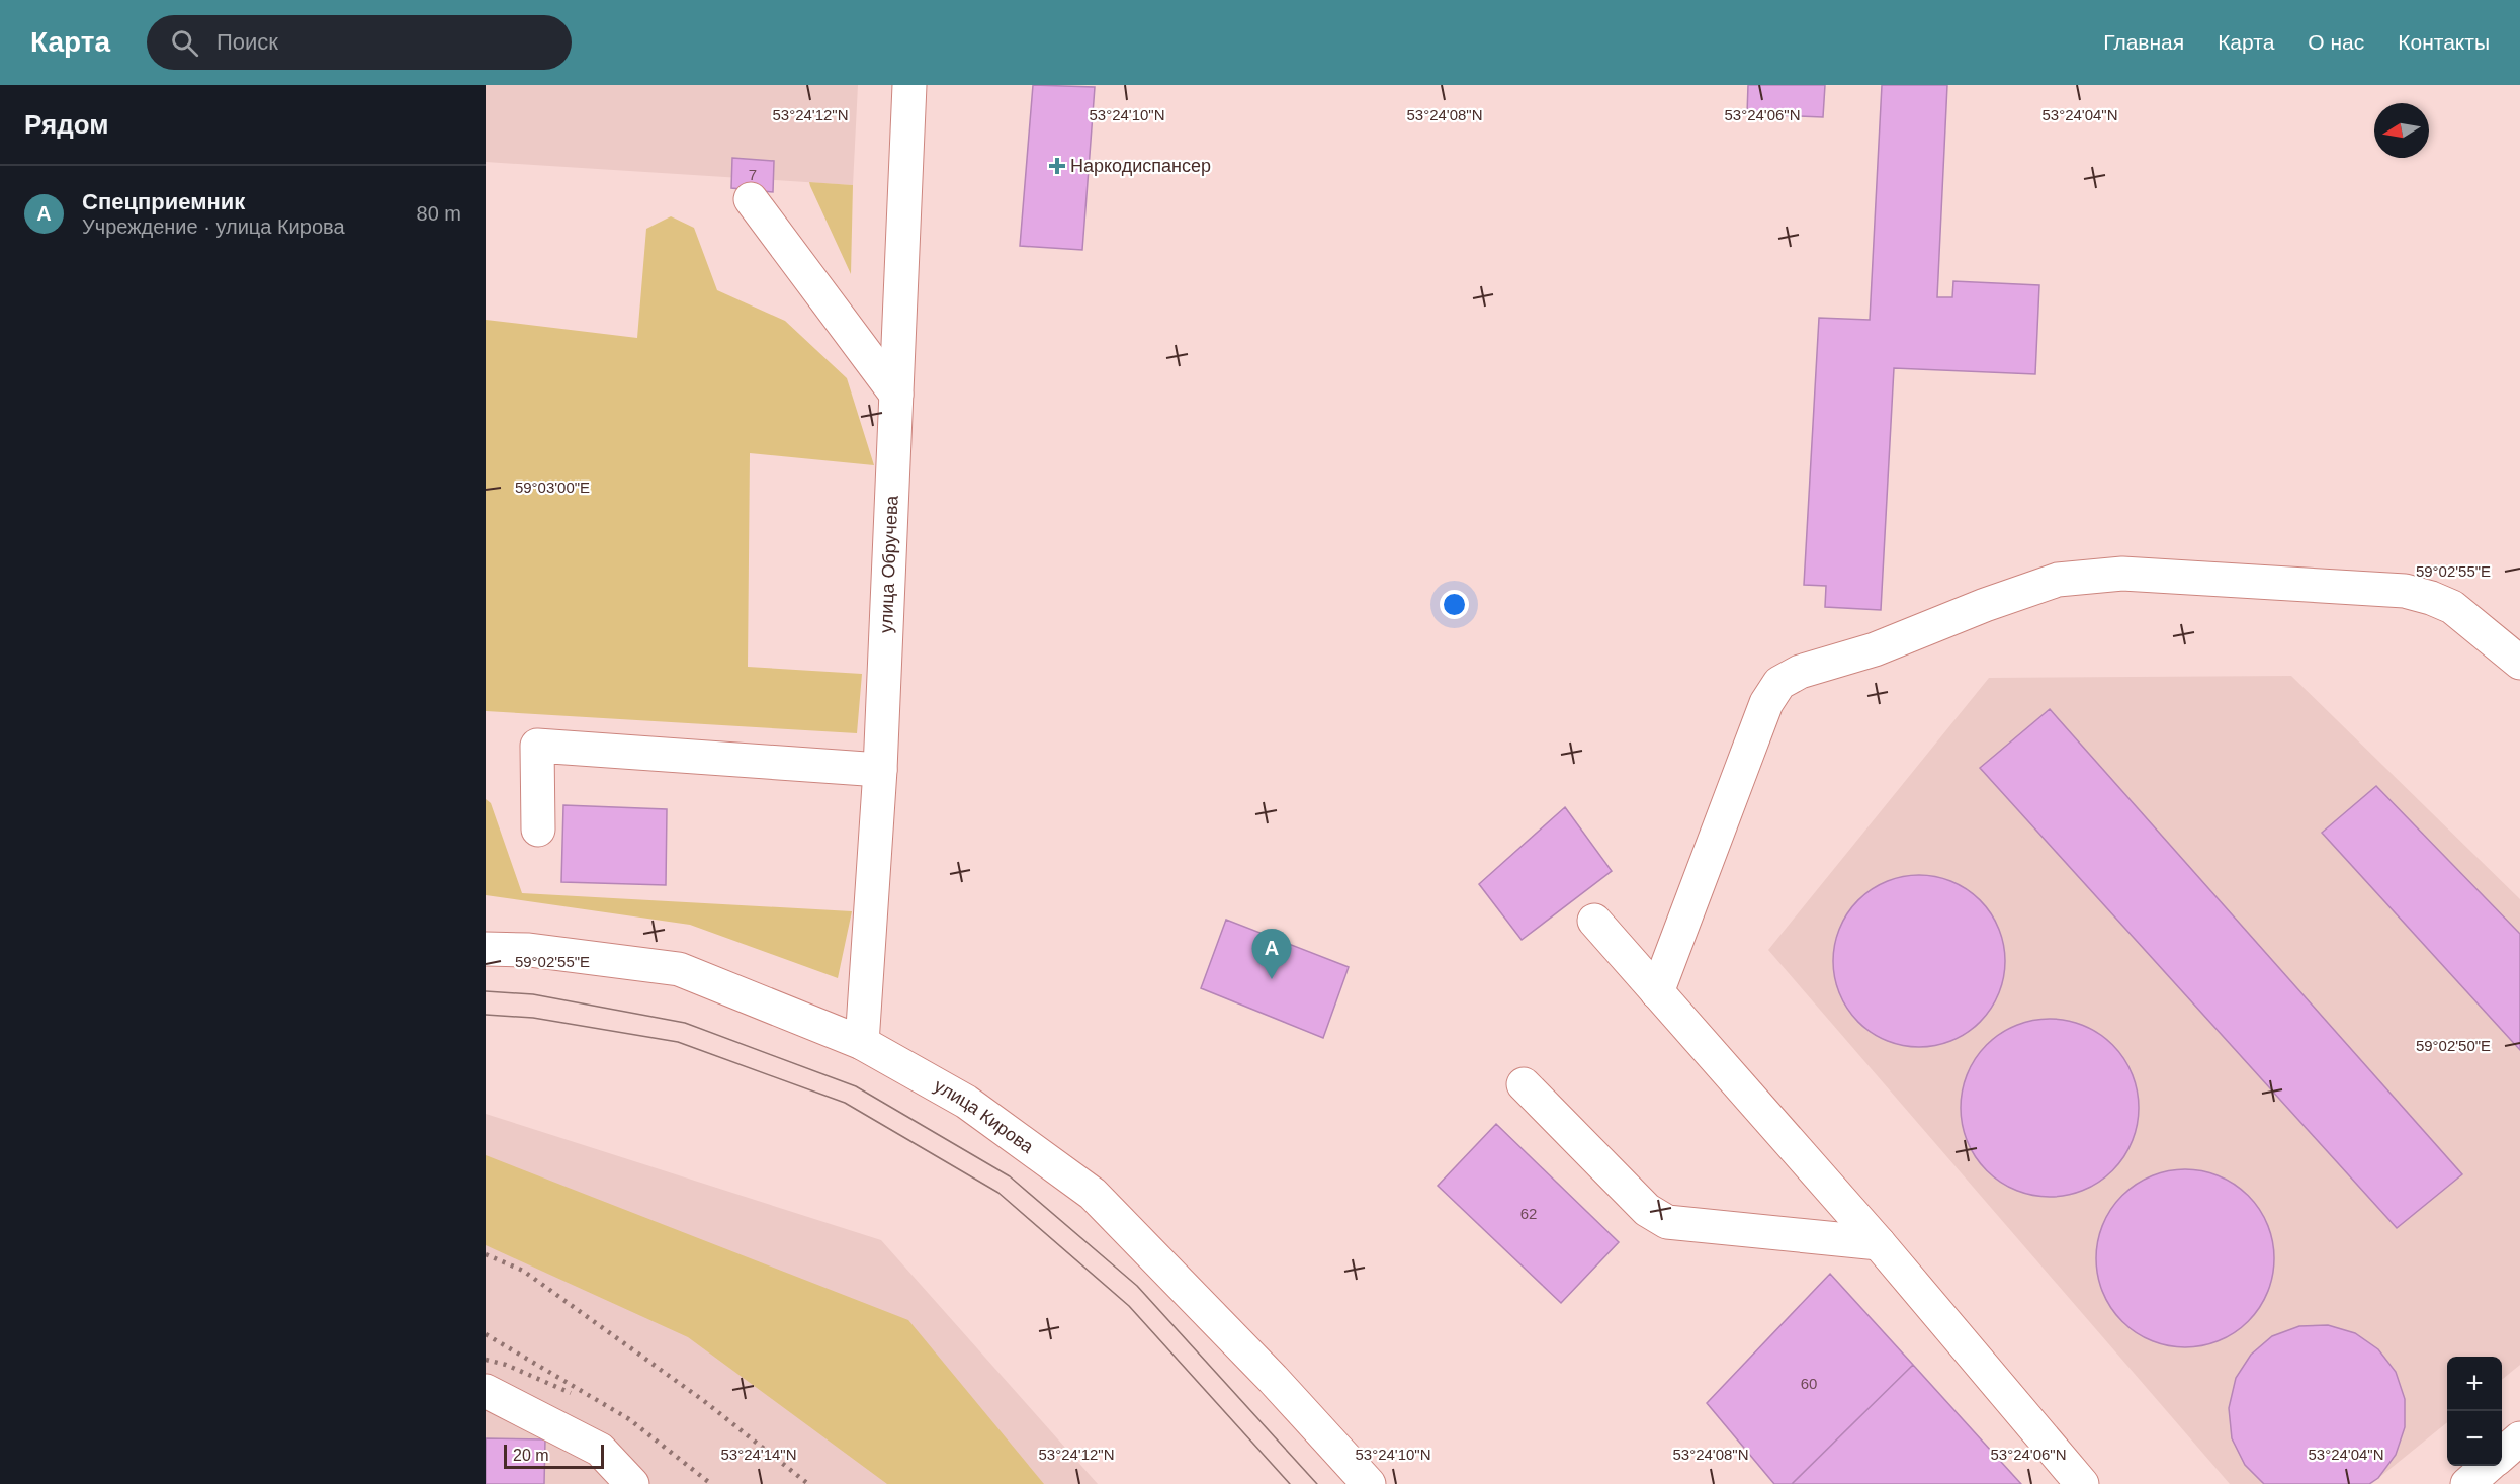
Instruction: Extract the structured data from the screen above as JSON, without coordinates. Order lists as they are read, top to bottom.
{
  "streets": {
    "main road": ["улица Обручева", "улица Кирова"]
  },
  "crossings": [
    ["улица Обручева", "улица Кирова"]
  ],
  "places": {
    "health": ["Наркодиспансер"]
  },
  "house_numbers": ["7", "62", "60"],
  "scale_bar": "20 m",
  "north": "left",
  "page": {
    "header": "Карта",
    "search": "Поиск",
    "nav": [
      "Главная",
      "Карта",
      "О нас",
      "Контакты"
    ],
    "heading": "Рядом",
    "list": [
      {
        "mark": "A",
        "name": "Спецприемник",
        "note": "Учреждение · улица Кирова",
        "value": "80 m"
      }
    ],
    "pins": "A",
    "map_buttons": ["+", "−"],
    "scale": "20 m"
  },
  "coordinates": [
    "53°24'12\"N",
    "53°24'10\"N",
    "53°24'08\"N",
    "53°24'06\"N",
    "53°24'04\"N",
    "59°03'00\"E",
    "59°02'55\"E",
    "59°02'50\"E",
    "53°24'14\"N"
  ]
}
